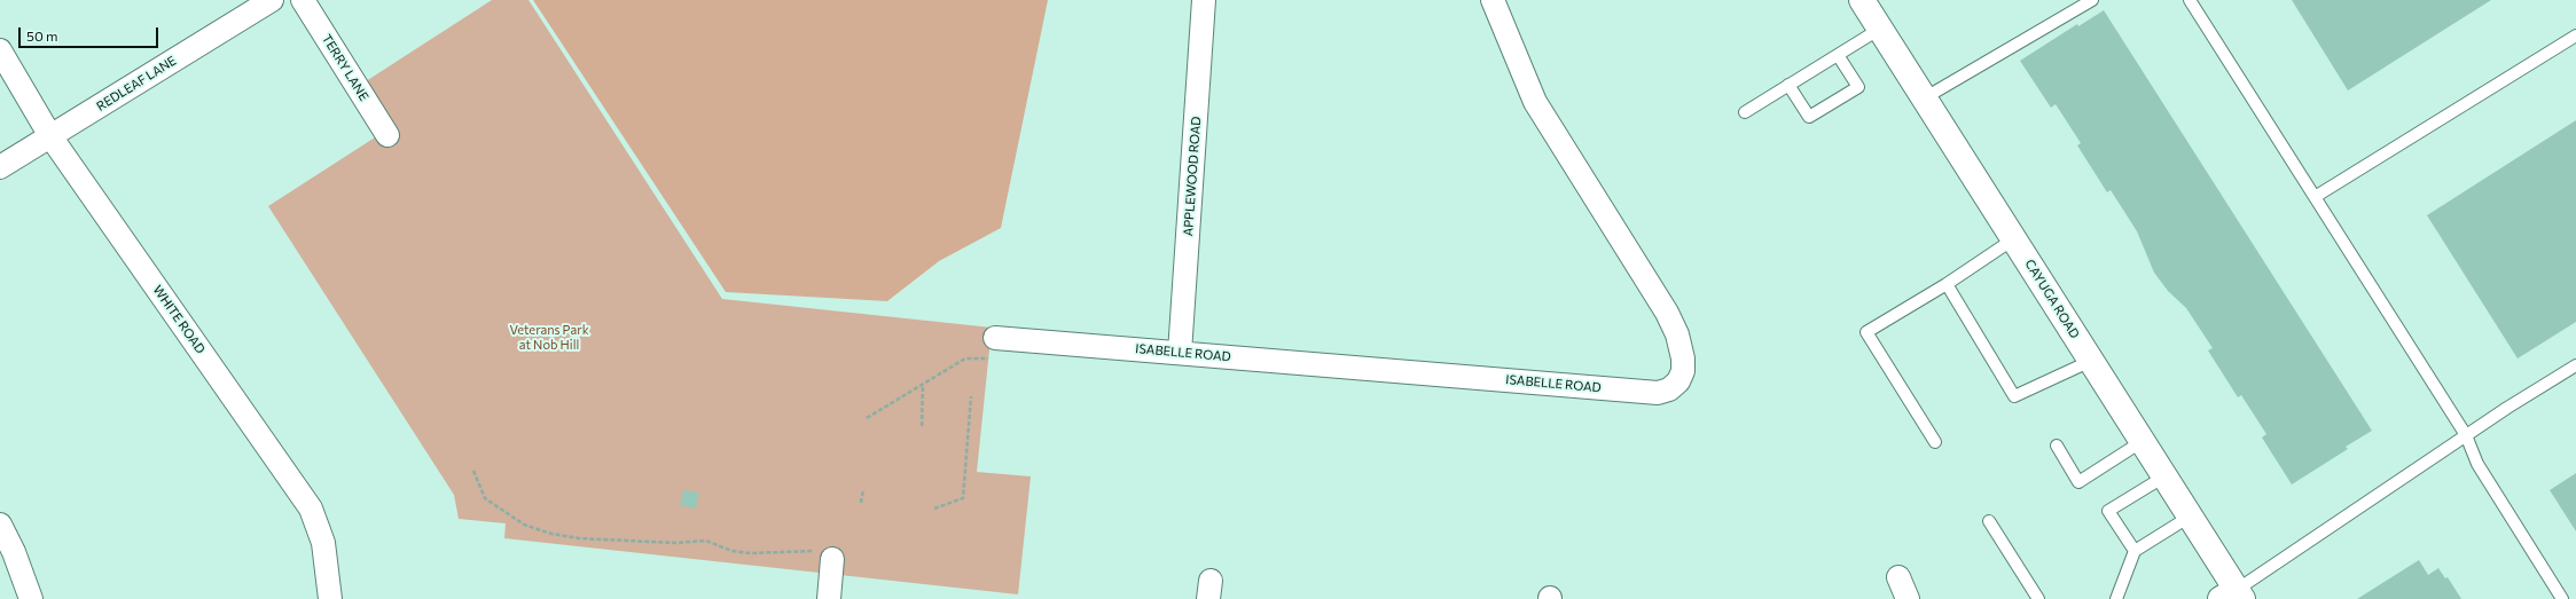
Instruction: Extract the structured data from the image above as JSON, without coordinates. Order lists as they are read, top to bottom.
{
  "streets": {
    "main road": ["CAYUGA ROAD"],
    "street": [
      "TERRY LANE",
      "REDLEAF LANE",
      "APPLEWOOD ROAD",
      "WHITE ROAD",
      "ISABELLE ROAD"
    ]
  },
  "crossings": [
    ["REDLEAF LANE", "WHITE ROAD"],
    ["APPLEWOOD ROAD", "ISABELLE ROAD"]
  ],
  "parks": ["Veterans Park at Nob Hill"],
  "scale_bar": "50 m"
}
